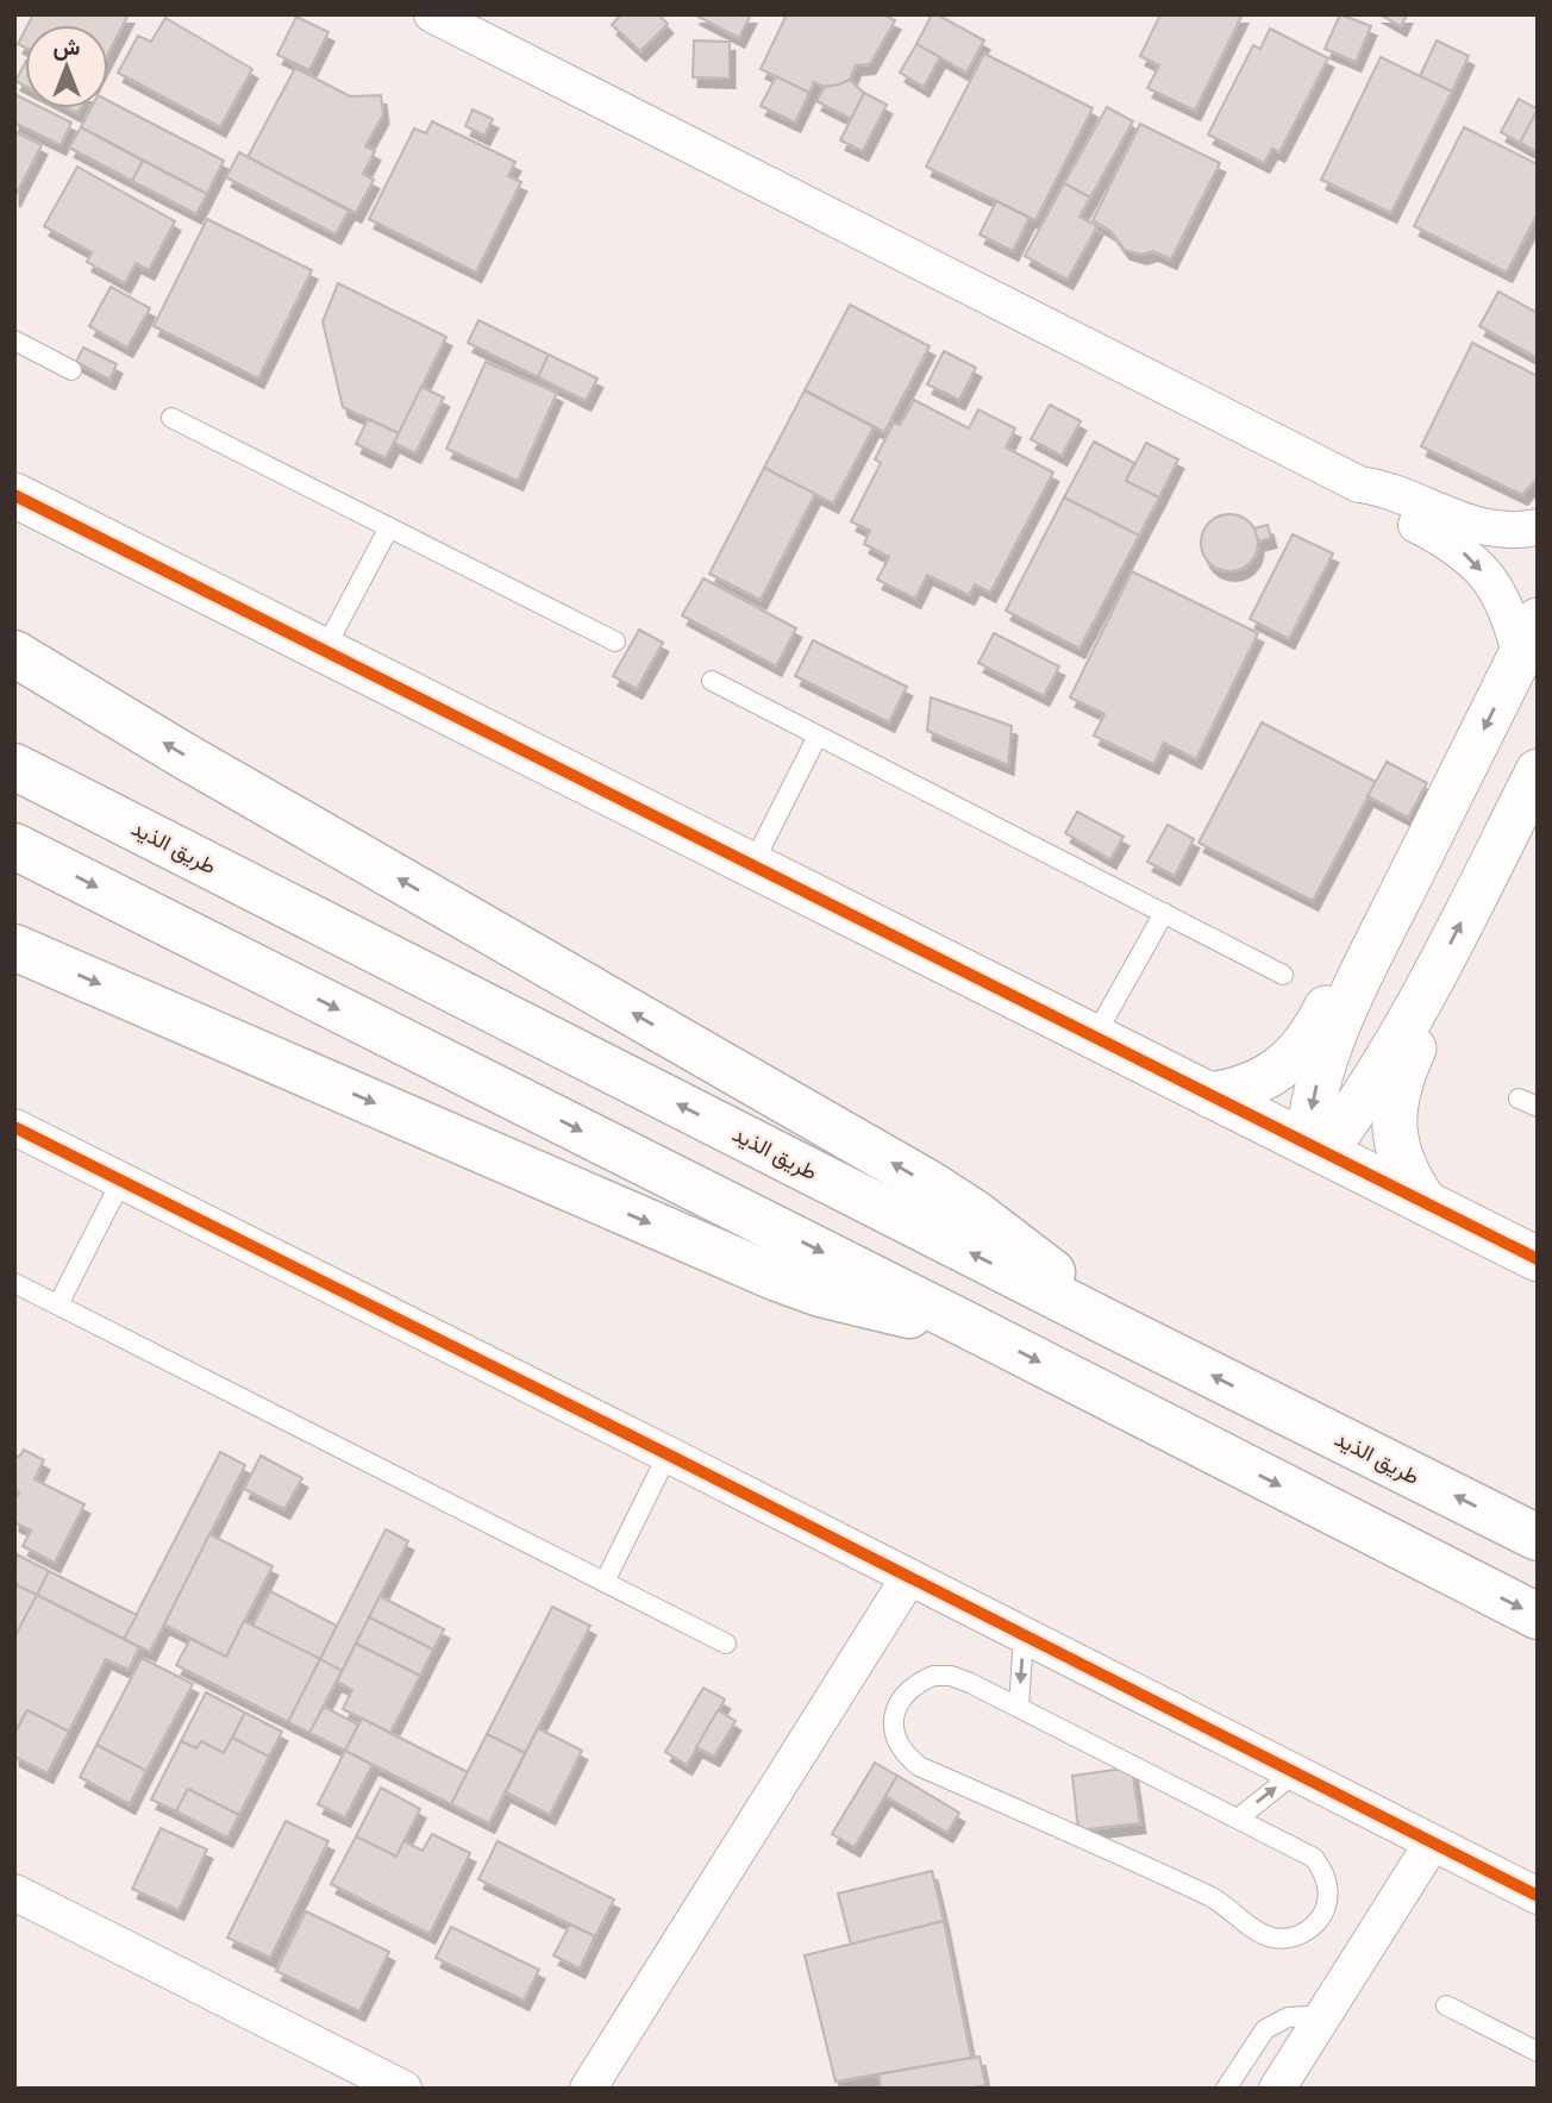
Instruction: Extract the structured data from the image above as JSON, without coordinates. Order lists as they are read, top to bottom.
{
  "streets": {
    "highway": ["طريق الذيد"]
  },
  "north": "top"
}
